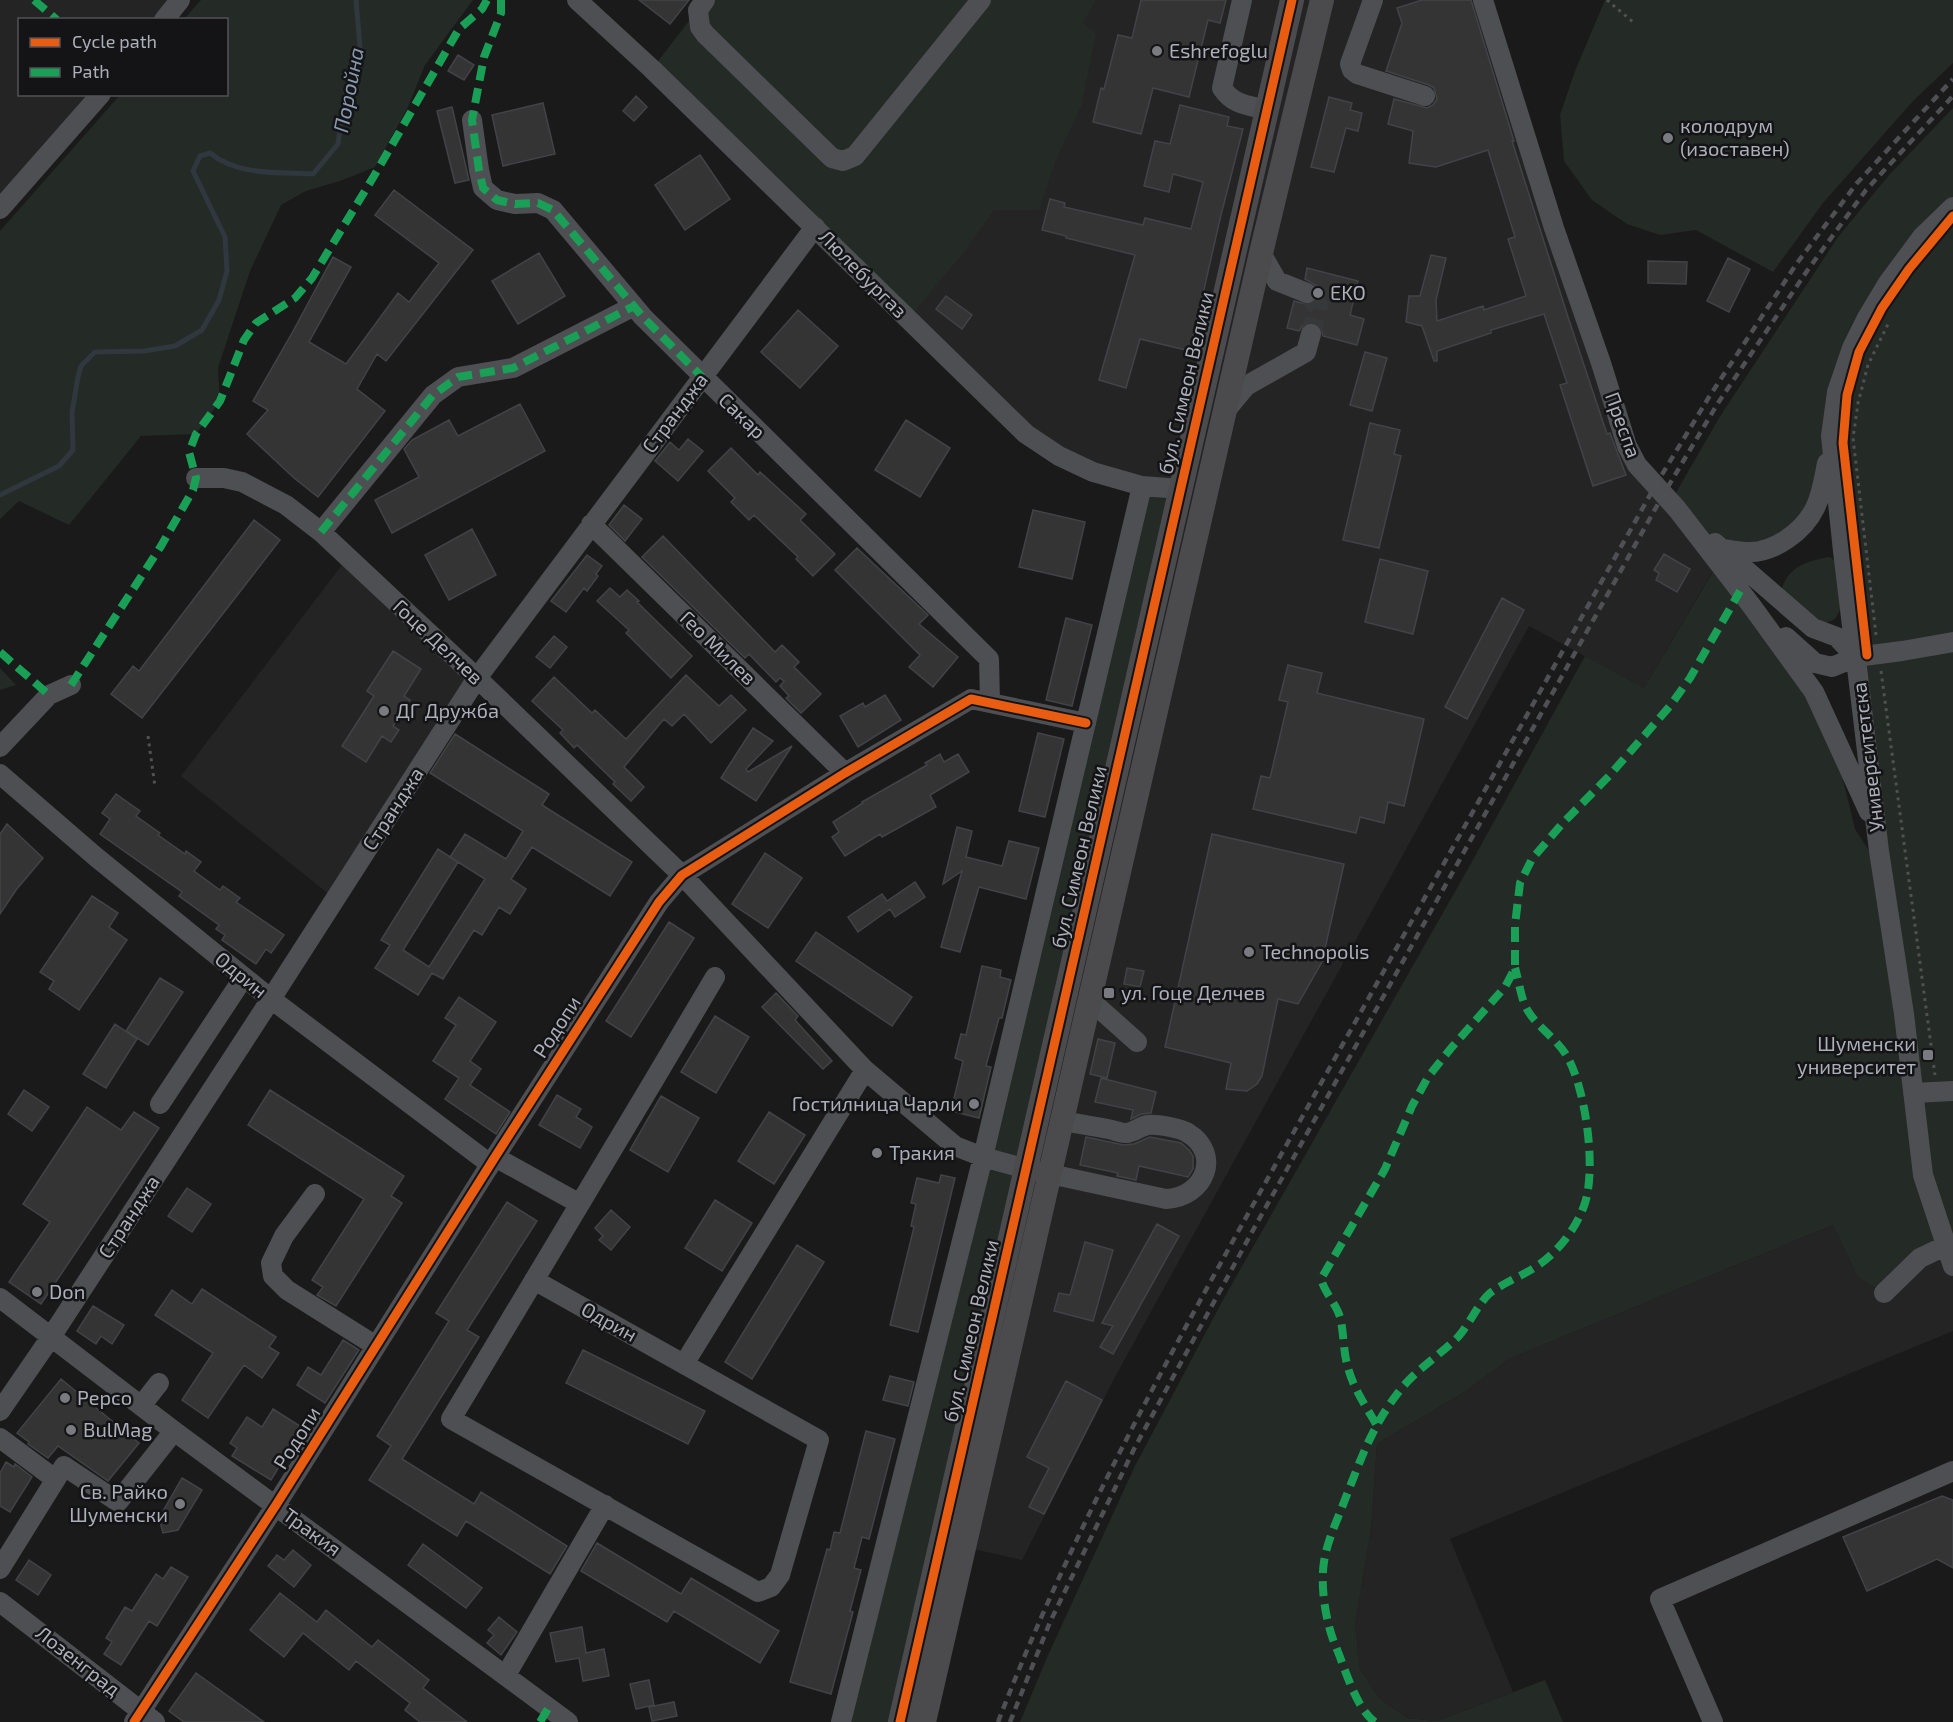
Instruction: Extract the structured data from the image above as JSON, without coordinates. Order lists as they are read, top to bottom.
{
  "streets": {
    "main road": ["бул. Симеон Велики"],
    "street": [
      "Люлебургаз",
      "Странджа",
      "Сакар",
      "Преспа",
      "Гоце Делчев",
      "Гео Милев",
      "Университетска",
      "Одрин",
      "Родопи",
      "Тракия",
      "Лозенград"
    ]
  },
  "crossings": [
    ["Люлебургаз", "бул. Симеон Велики"],
    ["Люлебургаз", "Странджа"],
    ["бул. Симеон Велики", "Гоце Делчев"],
    ["Странджа", "Сакар"],
    ["Странджа", "Гоце Делчев"],
    ["Странджа", "Гео Милев"],
    ["Странджа", "Одрин"],
    ["Странджа", "Тракия"],
    ["Сакар", "Родопи"],
    ["Преспа", "Университетска"],
    ["Гоце Делчев", "Родопи"],
    ["Гео Милев", "Родопи"],
    ["Одрин", "Родопи"],
    ["Родопи", "Тракия"],
    ["Родопи", "Лозенград"]
  ],
  "water": ["Поройна"],
  "places": {
    "other": [
      "Eshrefoglu",
      "колодрум (изоставен)",
      "EKO",
      "ДГ Дружба",
      "Technopolis",
      "Гостилница Чарли",
      "Тракия",
      "Don",
      "Pepco",
      "BulMag",
      "Св. Райко Шуменски"
    ],
    "transit": ["ул. Гоце Делчев", "Шуменски университет"]
  },
  "legend": ["Cycle path", "Path"]
}
